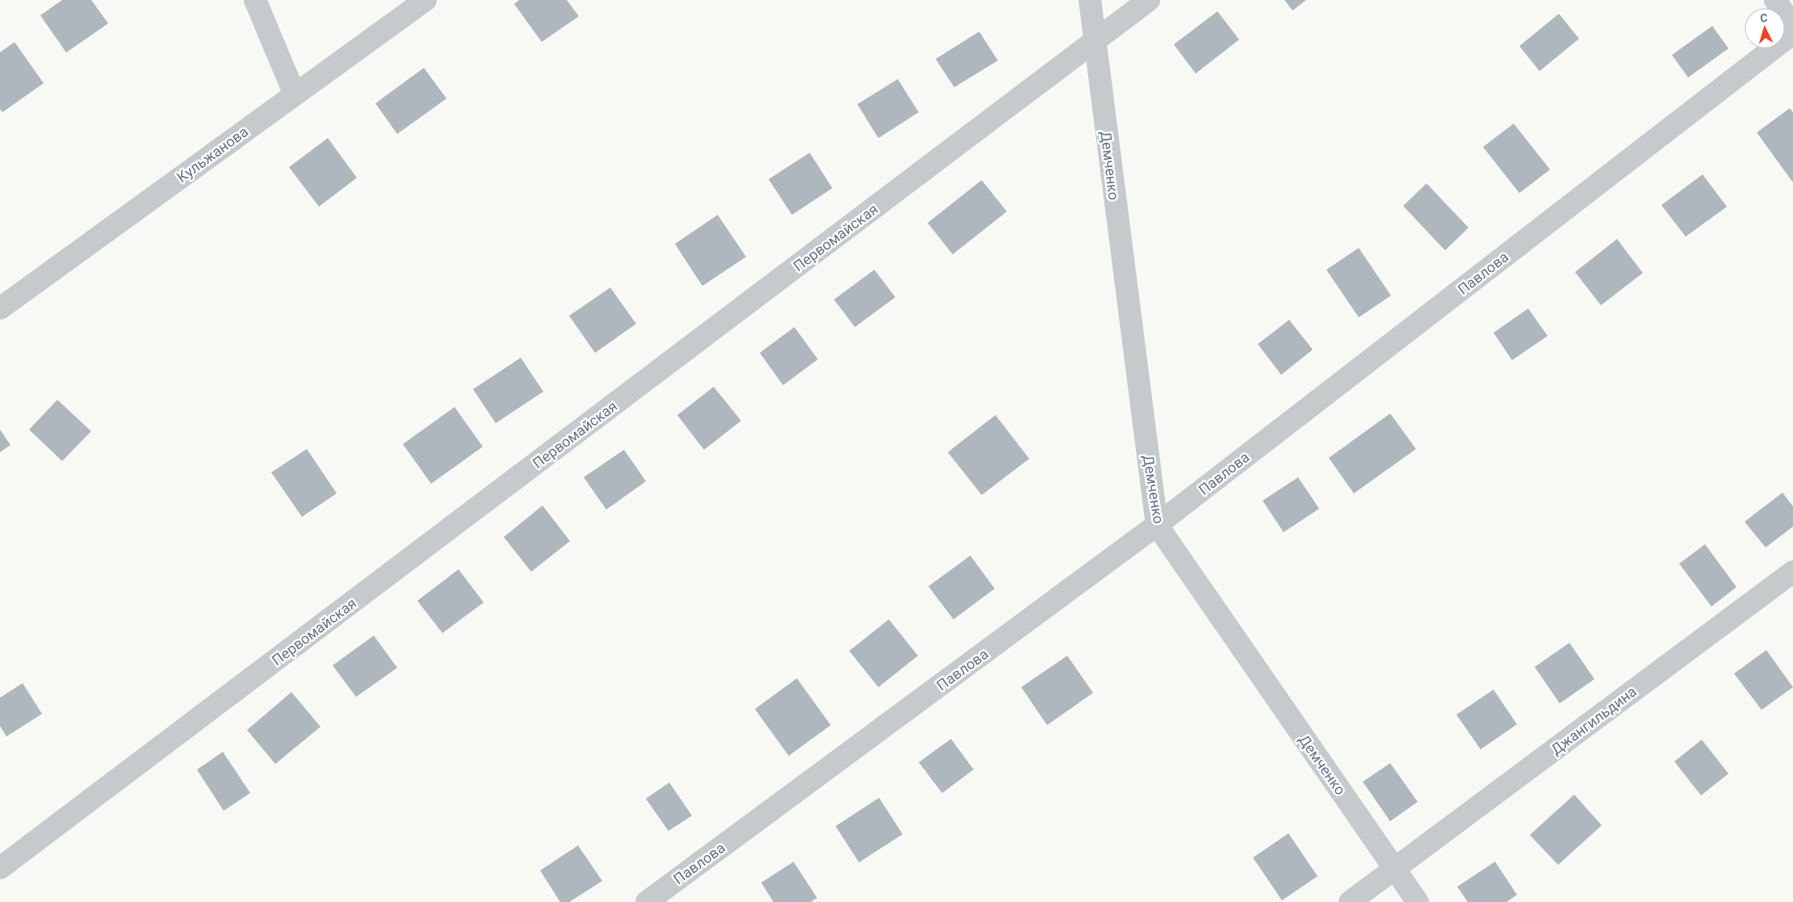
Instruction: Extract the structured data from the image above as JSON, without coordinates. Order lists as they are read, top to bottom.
{
  "streets": {
    "street": [
      "Кульжанова",
      "Демченко",
      "Первомайская",
      "Павлова",
      "Джангильдина"
    ]
  },
  "crossings": [
    ["Демченко", "Первомайская"],
    ["Демченко", "Павлова"],
    ["Демченко", "Джангильдина"]
  ],
  "north": "top"
}
